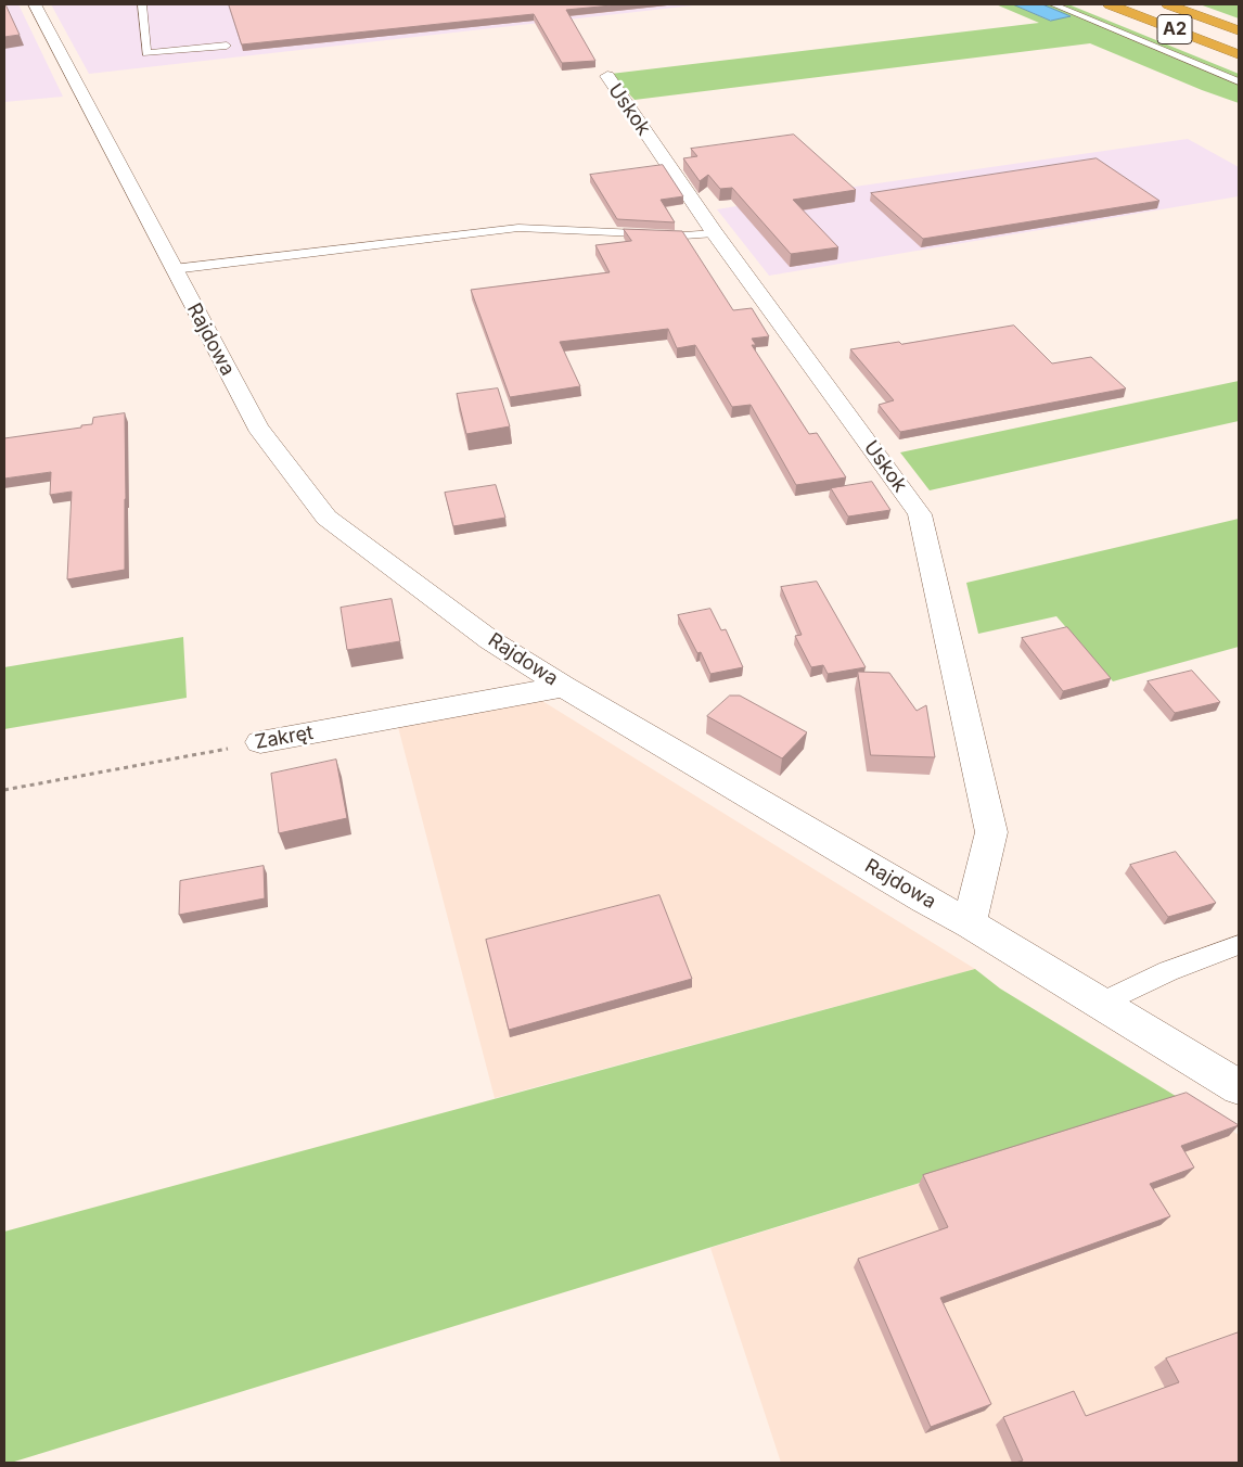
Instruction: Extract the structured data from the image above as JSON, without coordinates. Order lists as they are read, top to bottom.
{
  "streets": {
    "highway": ["A2"],
    "street": ["Uskok", "Rajdowa", "Zakręt"]
  },
  "crossings": [
    ["Uskok", "Rajdowa"],
    ["Rajdowa", "Zakręt"]
  ]
}
